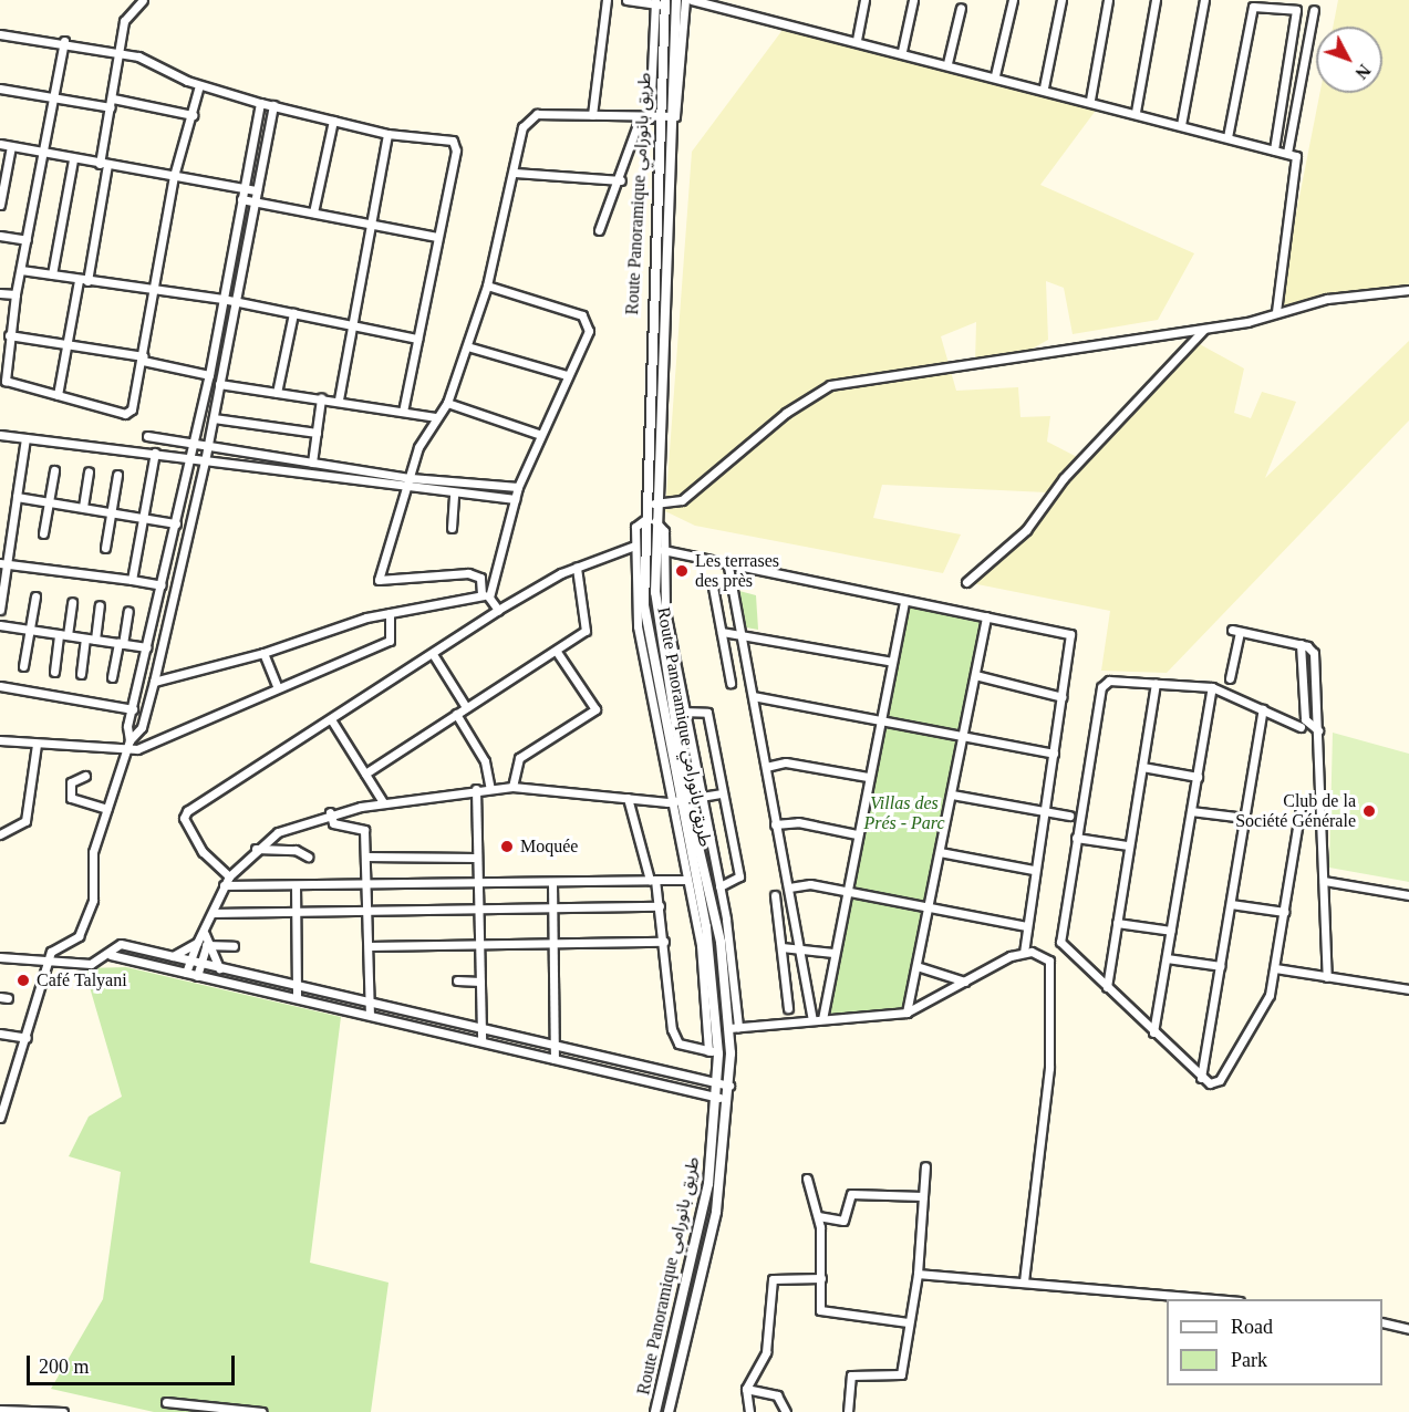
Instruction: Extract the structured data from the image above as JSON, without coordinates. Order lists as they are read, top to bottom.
{
  "streets": {
    "street": ["Route Panoramique طريق بانورامي"]
  },
  "parks": ["Villas des Prés - Parc"],
  "places": [
    "Les terrases des près",
    "Club de la Société Générale",
    "Moquée",
    "Café Talyani"
  ],
  "legend": ["Road", "Park"],
  "scale_bar": "200 m",
  "north": "bottom right"
}
